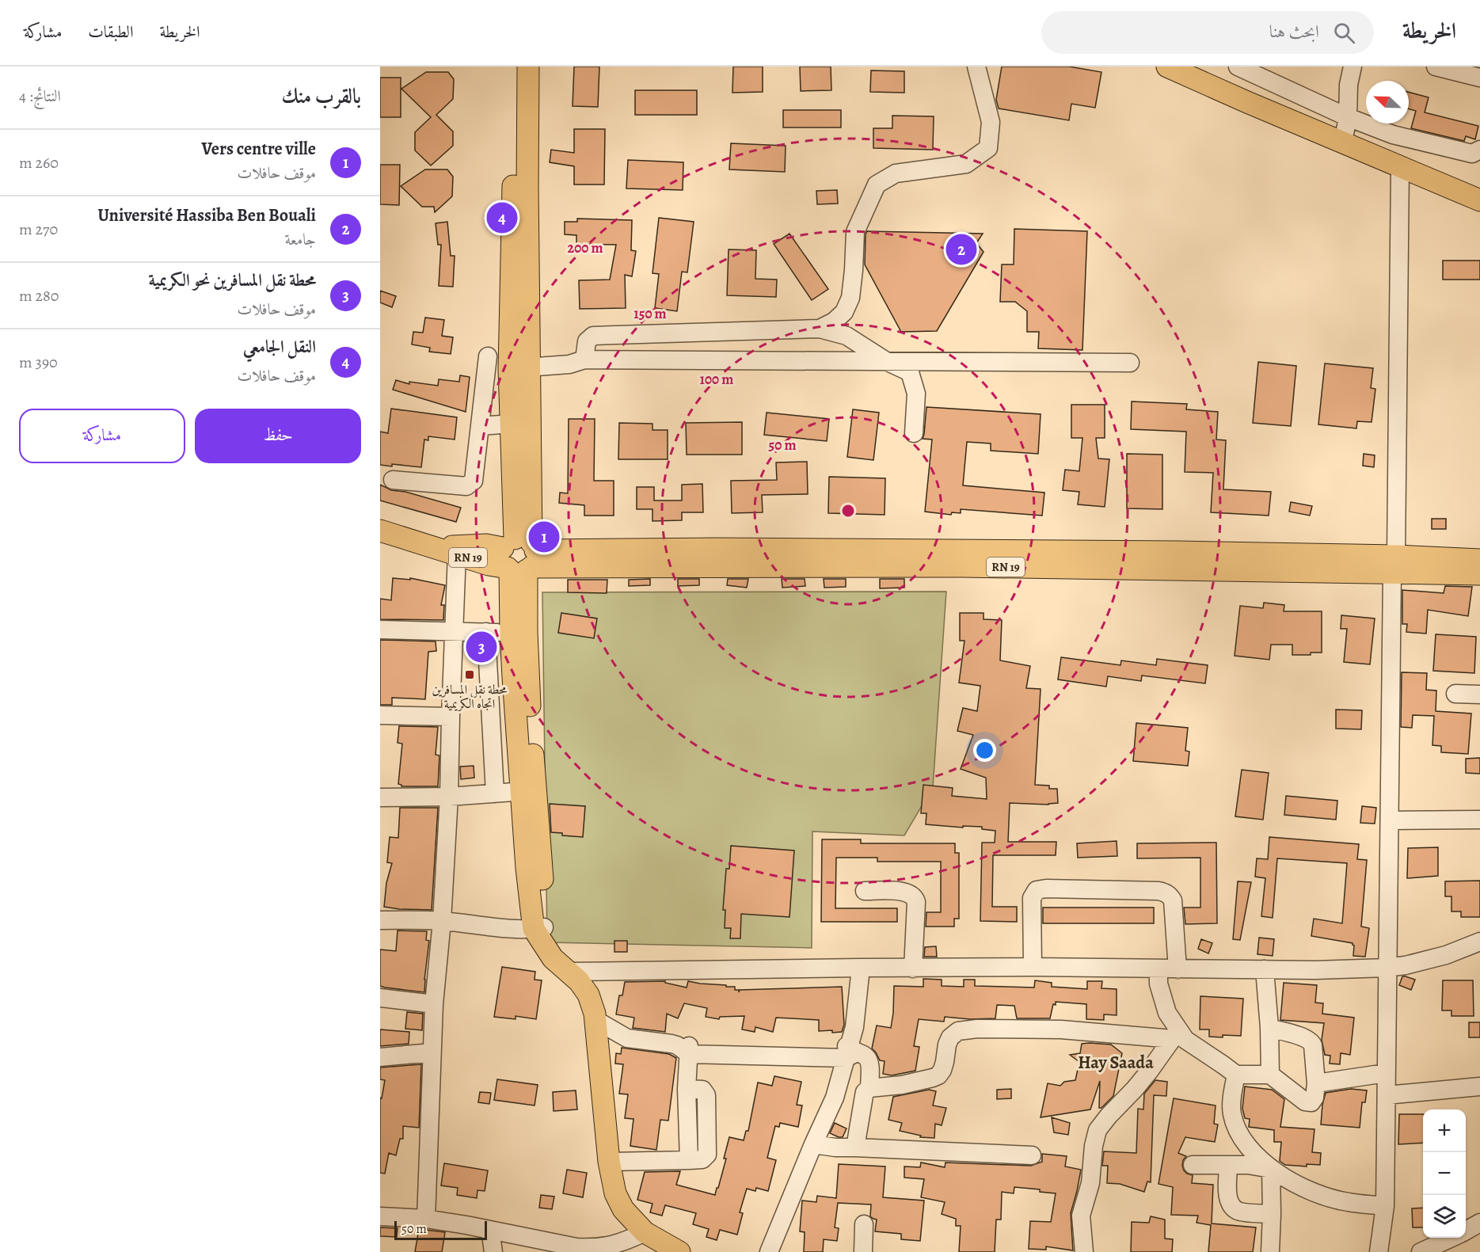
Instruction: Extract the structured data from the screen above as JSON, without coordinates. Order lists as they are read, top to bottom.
{
  "streets": {
    "main road": ["RN 19"]
  },
  "districts": ["Hay Saada"],
  "places": {
    "transit": ["محطة نقل المسافرين اتجاه الكريمية"]
  },
  "scale_bar": "50 m",
  "north": "top left",
  "page": {
    "header": "الخريطة",
    "search": "ابحث هنا",
    "nav": ["الخريطة", "الطبقات", "مشاركة"],
    "heading": ["بالقرب منك", "النتائج: 4"],
    "list": [
      {
        "mark": "1",
        "name": "Vers centre ville",
        "note": "موقف حافلات",
        "value": "260 m"
      },
      {
        "mark": "2",
        "name": "Université Hassiba Ben Bouali",
        "note": "جامعة",
        "value": "270 m"
      },
      {
        "mark": "3",
        "name": "محطة نقل المسافرين نحو الكريمية",
        "note": "موقف حافلات",
        "value": "280 m"
      },
      {
        "mark": "4",
        "name": "النقل الجامعي",
        "note": "موقف حافلات",
        "value": "390 m"
      }
    ],
    "pins": [
      "4",
      "2",
      "1",
      "3"
    ],
    "buttons": ["حفظ", "مشاركة"],
    "map_buttons": ["+", "−"],
    "scale": "50 m"
  },
  "rings": [
    "200 m",
    "150 m",
    "100 m",
    "50 m"
  ]
}
